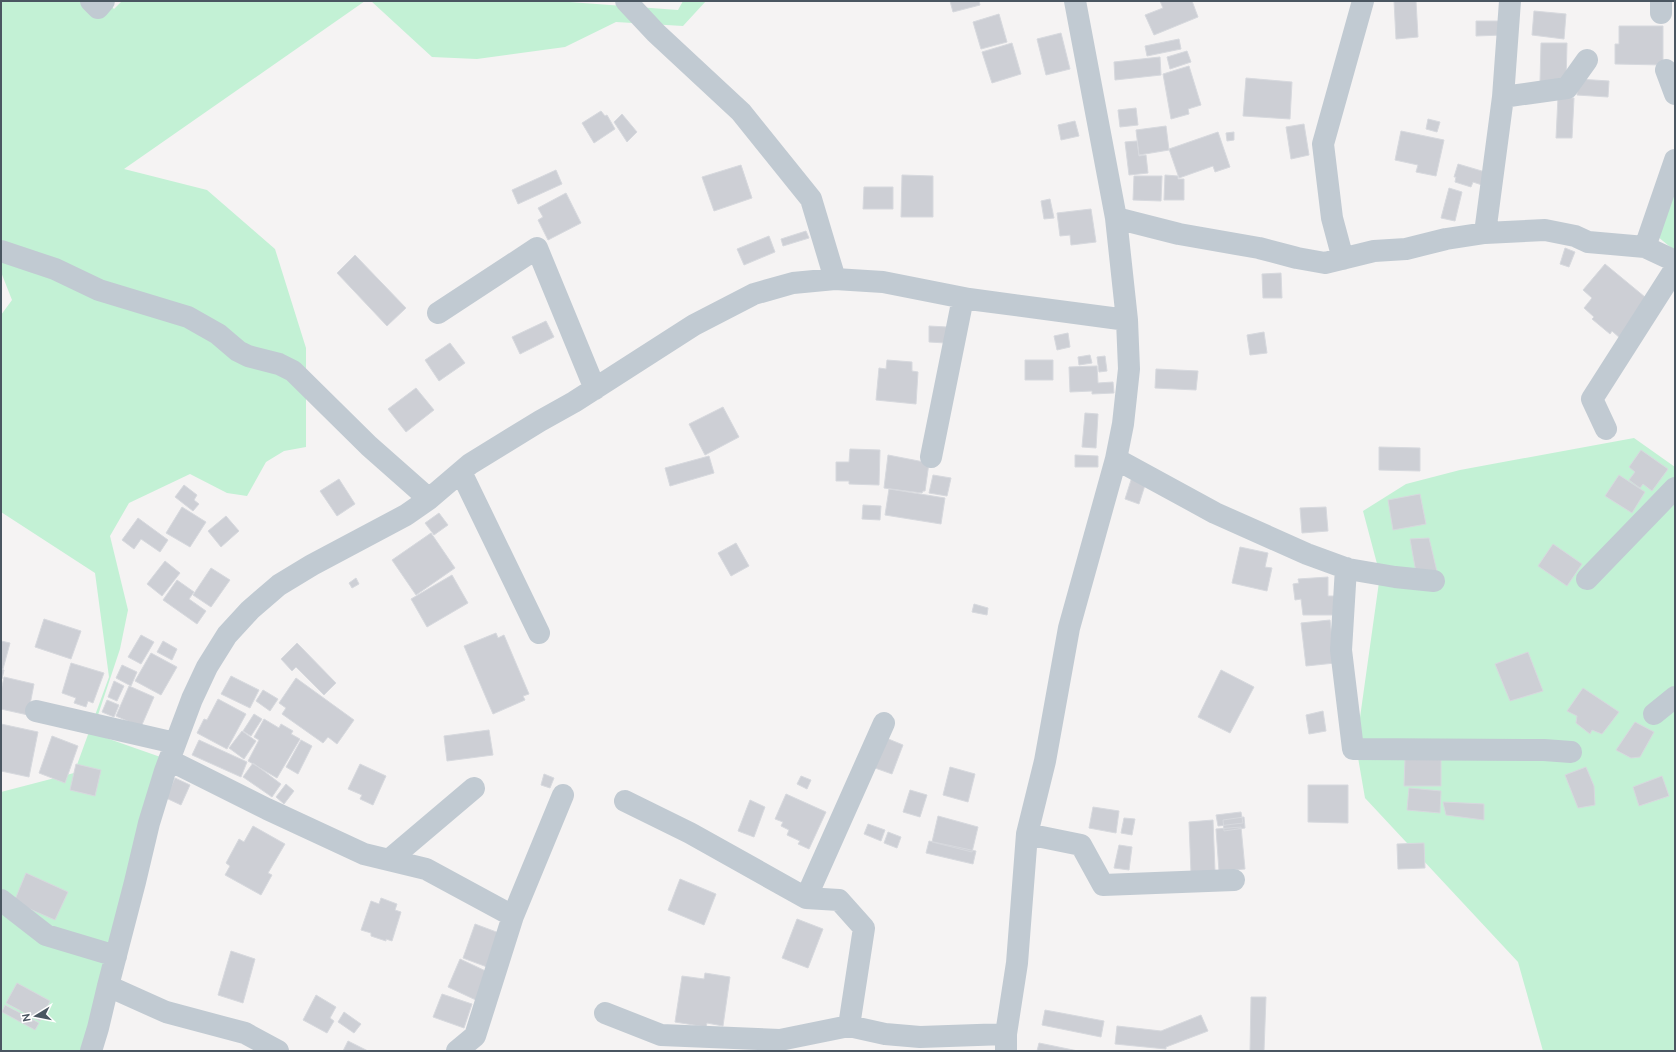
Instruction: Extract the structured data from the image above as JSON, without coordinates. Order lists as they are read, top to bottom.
{
  "north": "left"
}
